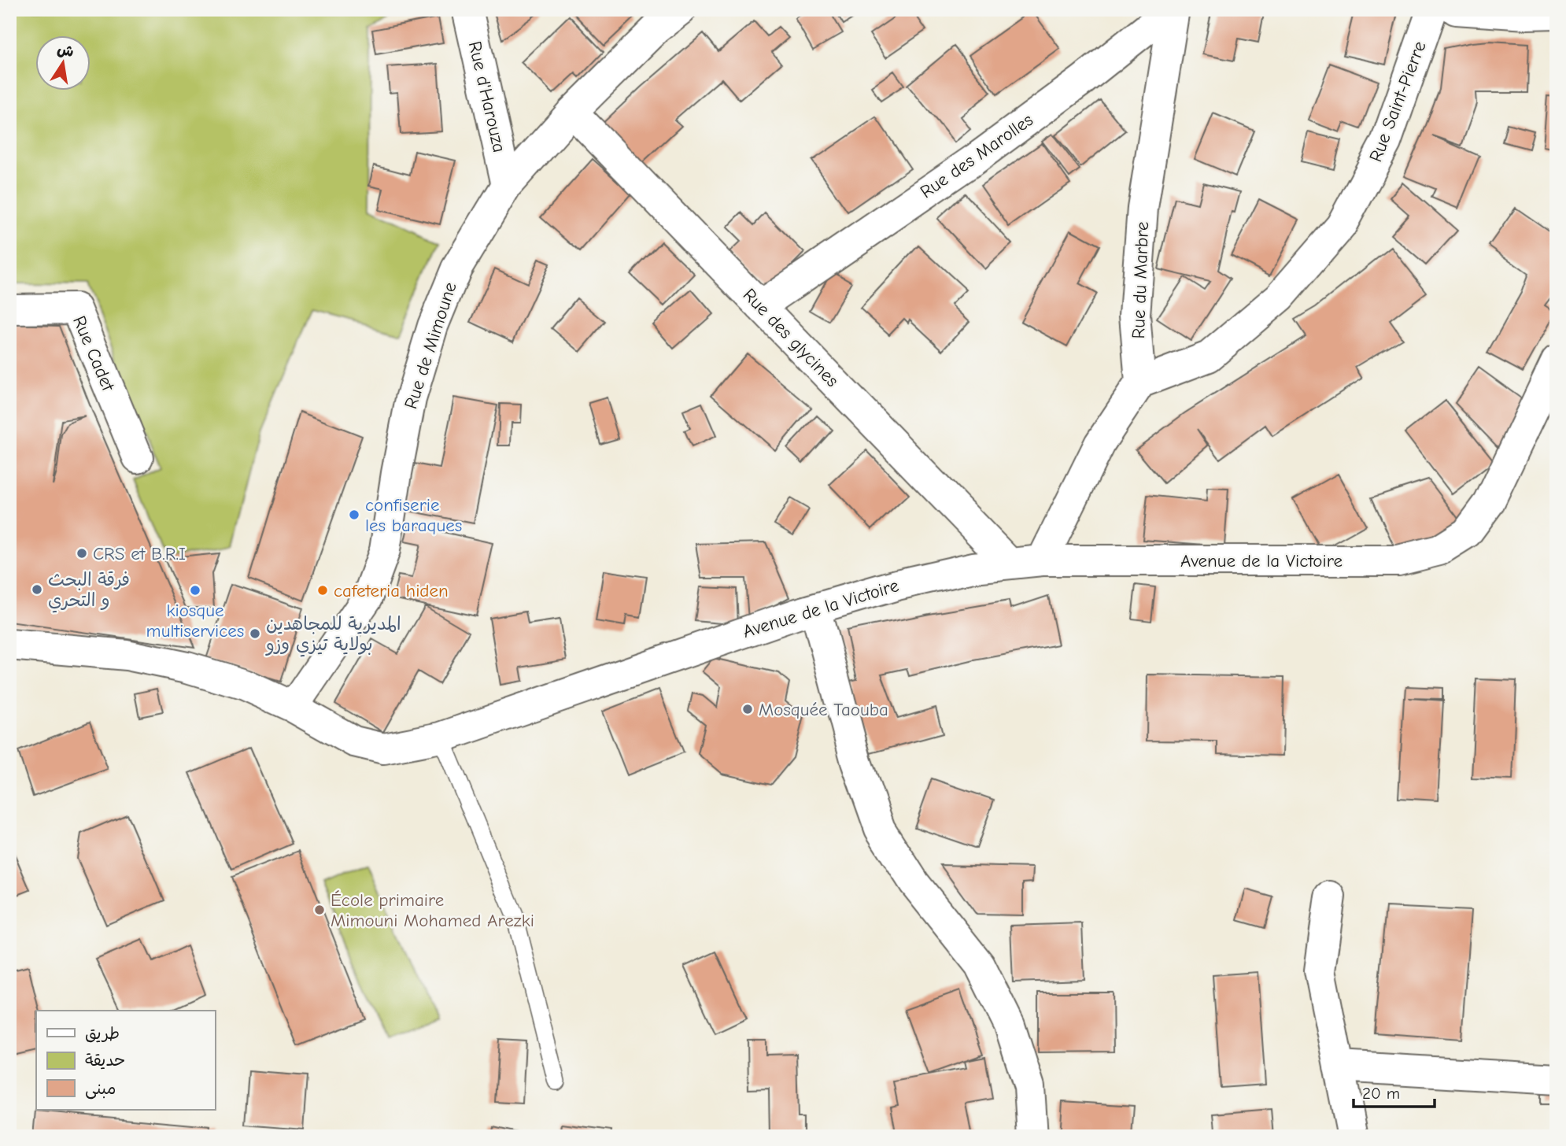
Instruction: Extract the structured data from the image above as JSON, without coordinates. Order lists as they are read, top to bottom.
{
  "streets": {
    "street": [
      "Rue d'Harouza",
      "Rue Saint-Pierre",
      "Rue des Marolles",
      "Rue du Marbre",
      "Rue des glycines",
      "Rue de Mimoune",
      "Rue Cadet",
      "Avenue de la Victoire"
    ]
  },
  "crossings": [
    ["Rue d'Harouza", "Rue de Mimoune"],
    ["Rue Saint-Pierre", "Rue du Marbre"],
    ["Rue des Marolles", "Rue du Marbre"],
    ["Rue des Marolles", "Rue des glycines"],
    ["Rue des glycines", "Rue de Mimoune"],
    ["Rue des glycines", "Avenue de la Victoire"],
    ["Rue de Mimoune", "Avenue de la Victoire"]
  ],
  "places": [
    "confiserie les baraques",
    "CRS et B.R.I",
    "فرقة البحث و التحري",
    "kiosque multiservices",
    "cafeteria hiden",
    "المديرية للمجاهدين بولاية تيزي وزو",
    "Mosquée Taouba",
    "École primaire Mimouni Mohamed Arezki"
  ],
  "legend": ["طريق", "حديقة", "مبنى"],
  "scale_bar": "20 m",
  "north": "top"
}
